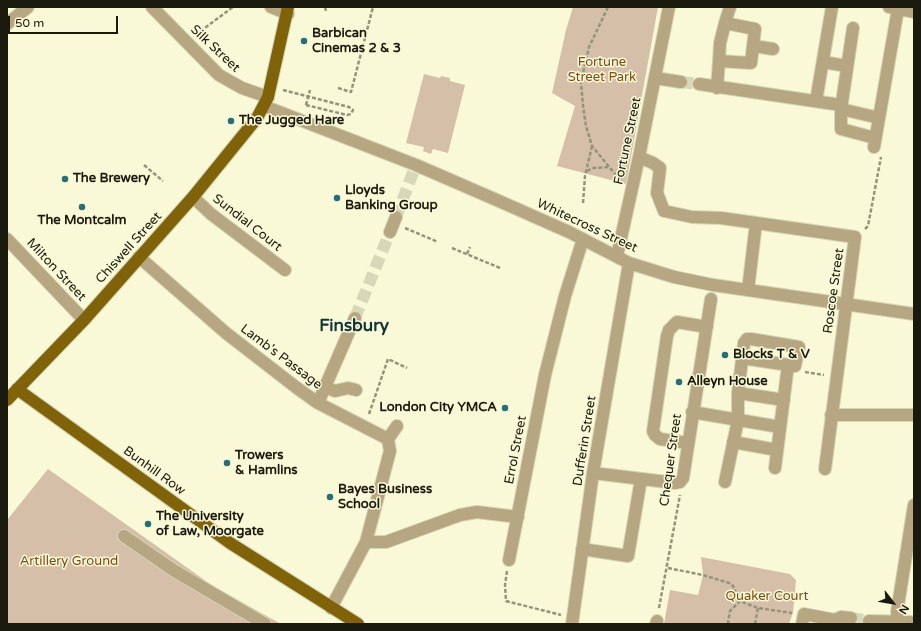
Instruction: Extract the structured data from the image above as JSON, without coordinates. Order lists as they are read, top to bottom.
{
  "streets": {
    "main road": ["Chiswell Street", "Bunhill Row"],
    "street": [
      "Silk Street",
      "Fortune Street",
      "Sundial Court",
      "Whitecross Street",
      "Milton Street",
      "Roscoe Street",
      "Lamb's Passage",
      "Dufferin Street",
      "Errol Street",
      "Chequer Street"
    ]
  },
  "crossings": [
    ["Silk Street", "Whitecross Street"],
    ["Silk Street", "Chiswell Street"],
    ["Fortune Street", "Whitecross Street"],
    ["Sundial Court", "Chiswell Street"],
    ["Whitecross Street", "Chiswell Street"],
    ["Whitecross Street", "Roscoe Street"],
    ["Whitecross Street", "Dufferin Street"],
    ["Whitecross Street", "Errol Street"],
    ["Chiswell Street", "Milton Street"],
    ["Chiswell Street", "Lamb's Passage"],
    ["Chiswell Street", "Bunhill Row"]
  ],
  "districts": ["Finsbury"],
  "parks": ["Fortune Street Park", "Artillery Ground", "Quaker Court"],
  "places": [
    "Barbican Cinemas 2 & 3",
    "The Jugged Hare",
    "The Brewery",
    "Lloyds Banking Group",
    "The Montcalm",
    "Blocks T & V",
    "Alleyn House",
    "London City YMCA",
    "Trowers & Hamlins",
    "Bayes Business School",
    "The University of Law, Moorgate"
  ],
  "scale_bar": "50 m",
  "north": "bottom right"
}
